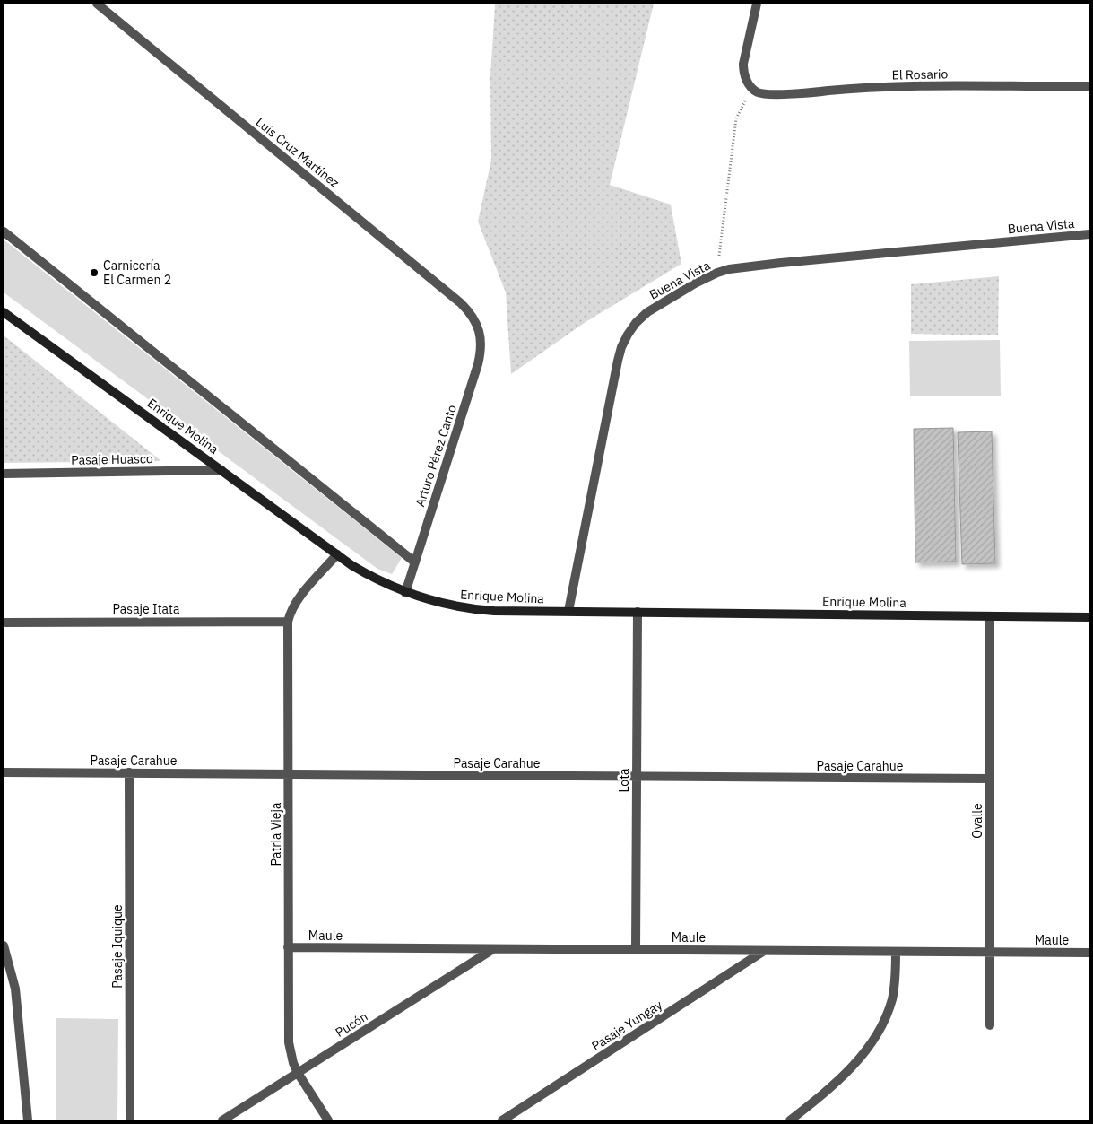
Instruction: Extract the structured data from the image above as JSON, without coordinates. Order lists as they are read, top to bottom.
{
  "streets": {
    "main road": ["Enrique Molina"],
    "street": [
      "El Rosario",
      "Luis Cruz Martínez",
      "Buena Vista",
      "Arturo Pérez Canto",
      "Pasaje Huasco",
      "Pasaje Itata",
      "Pasaje Carahue",
      "Lota",
      "Ovalle",
      "Patria Vieja",
      "Maule",
      "Pasaje Iquique",
      "Pucón",
      "Pasaje Yungay"
    ]
  },
  "crossings": [
    ["Luis Cruz Martínez", "Arturo Pérez Canto"],
    ["Buena Vista", "Enrique Molina"],
    ["Enrique Molina", "Arturo Pérez Canto"],
    ["Enrique Molina", "Pasaje Huasco"],
    ["Enrique Molina", "Lota"],
    ["Enrique Molina", "Ovalle"],
    ["Enrique Molina", "Patria Vieja"],
    ["Pasaje Itata", "Patria Vieja"],
    ["Pasaje Carahue", "Lota"],
    ["Pasaje Carahue", "Ovalle"],
    ["Pasaje Carahue", "Patria Vieja"],
    ["Pasaje Carahue", "Pasaje Iquique"],
    ["Lota", "Maule"],
    ["Ovalle", "Maule"],
    ["Patria Vieja", "Maule"],
    ["Patria Vieja", "Pucón"],
    ["Maule", "Pucón"],
    ["Maule", "Pasaje Yungay"]
  ],
  "places": ["Carnicería El Carmen 2"]
}
